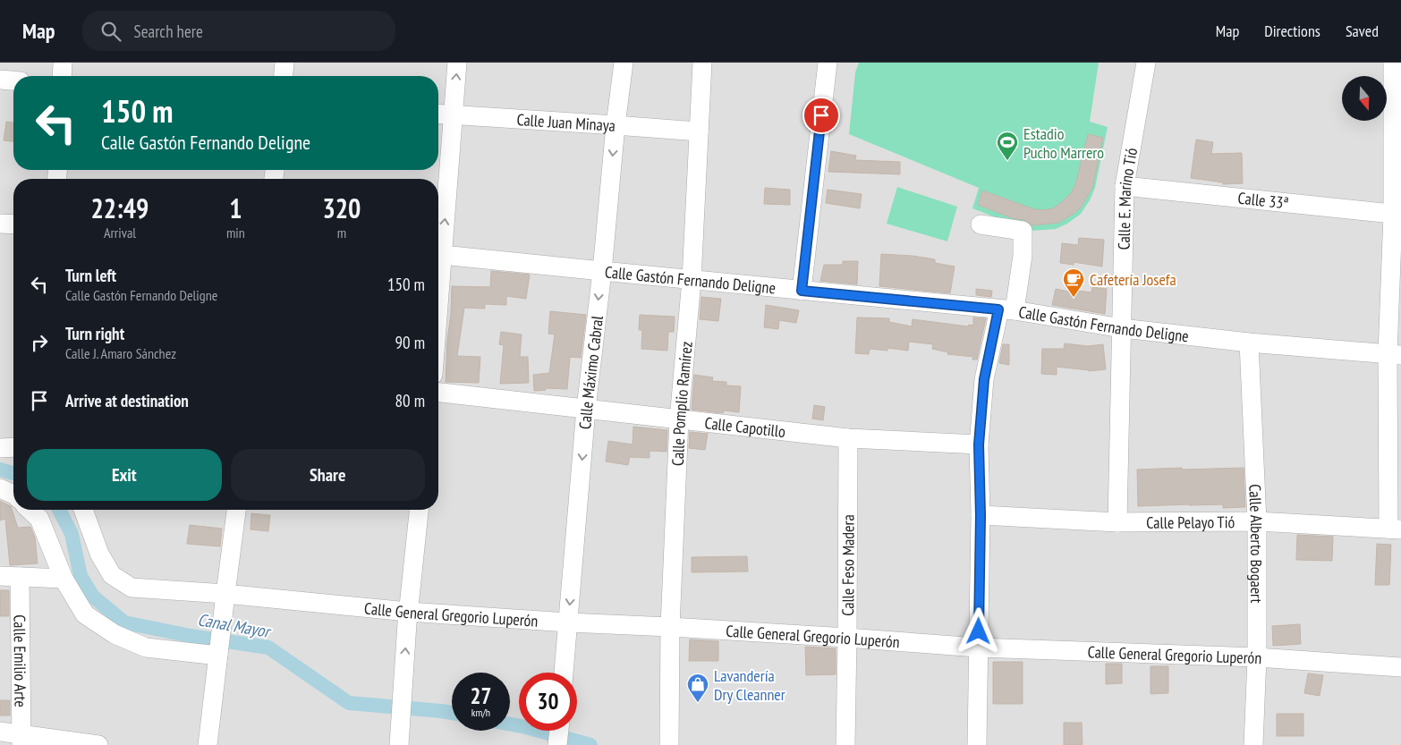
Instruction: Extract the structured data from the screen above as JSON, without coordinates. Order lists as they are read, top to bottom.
{
  "streets": {
    "street": [
      "Calle Juan Minaya",
      "Calle E. Marino Tió",
      "Calle 33ª",
      "Calle Gastón Fernando Deligne",
      "Calle Máximo Cabral",
      "Calle Pomplio Ramírez",
      "Calle Capotillo",
      "Calle Pelayo Tió",
      "Calle Alberto Bogaert",
      "Calle Feso Madera",
      "Calle General Gregorio Luperón",
      "Calle Emilio Arte"
    ]
  },
  "crossings": [
    ["Calle Juan Minaya", "Calle Máximo Cabral"],
    ["Calle Juan Minaya", "Calle Pomplio Ramírez"],
    ["Calle E. Marino Tió", "Calle 33ª"],
    ["Calle E. Marino Tió", "Calle Gastón Fernando Deligne"],
    ["Calle E. Marino Tió", "Calle Pelayo Tió"],
    ["Calle Gastón Fernando Deligne", "Calle Máximo Cabral"],
    ["Calle Gastón Fernando Deligne", "Calle Pomplio Ramírez"],
    ["Calle Gastón Fernando Deligne", "Calle Alberto Bogaert"],
    ["Calle Máximo Cabral", "Calle Capotillo"],
    ["Calle Máximo Cabral", "Calle General Gregorio Luperón"],
    ["Calle Pomplio Ramírez", "Calle Capotillo"],
    ["Calle Pomplio Ramírez", "Calle General Gregorio Luperón"],
    ["Calle Capotillo", "Calle Feso Madera"],
    ["Calle Pelayo Tió", "Calle Alberto Bogaert"],
    ["Calle Alberto Bogaert", "Calle General Gregorio Luperón"],
    ["Calle Feso Madera", "Calle General Gregorio Luperón"]
  ],
  "water": ["Canal Mayor"],
  "places": {
    "sports": ["Estadio Pucho Marrero"],
    "cafe": ["Cafetería Josefa"],
    "shop": ["Lavandería Dry Cleanner"]
  },
  "north": "bottom",
  "page": {
    "header": "Map",
    "search": "Search here",
    "nav": ["Map", "Directions", "Saved"],
    "turn": ["150 m", "Calle Gastón Fernando Deligne"],
    "eta": [
      "22:49",
      "Arrival",
      "1",
      "min",
      "320",
      "m"
    ],
    "list": [
      {
        "name": "Turn left",
        "note": "Calle Gastón Fernando Deligne",
        "value": "150 m"
      },
      {
        "name": "Turn right",
        "note": "Calle J. Amaro Sánchez",
        "value": "90 m"
      },
      {
        "name": "Arrive at destination",
        "value": "80 m"
      }
    ],
    "buttons": ["Exit", "Share"],
    "speed": "27 km/h",
    "limit": "30"
  }
}
